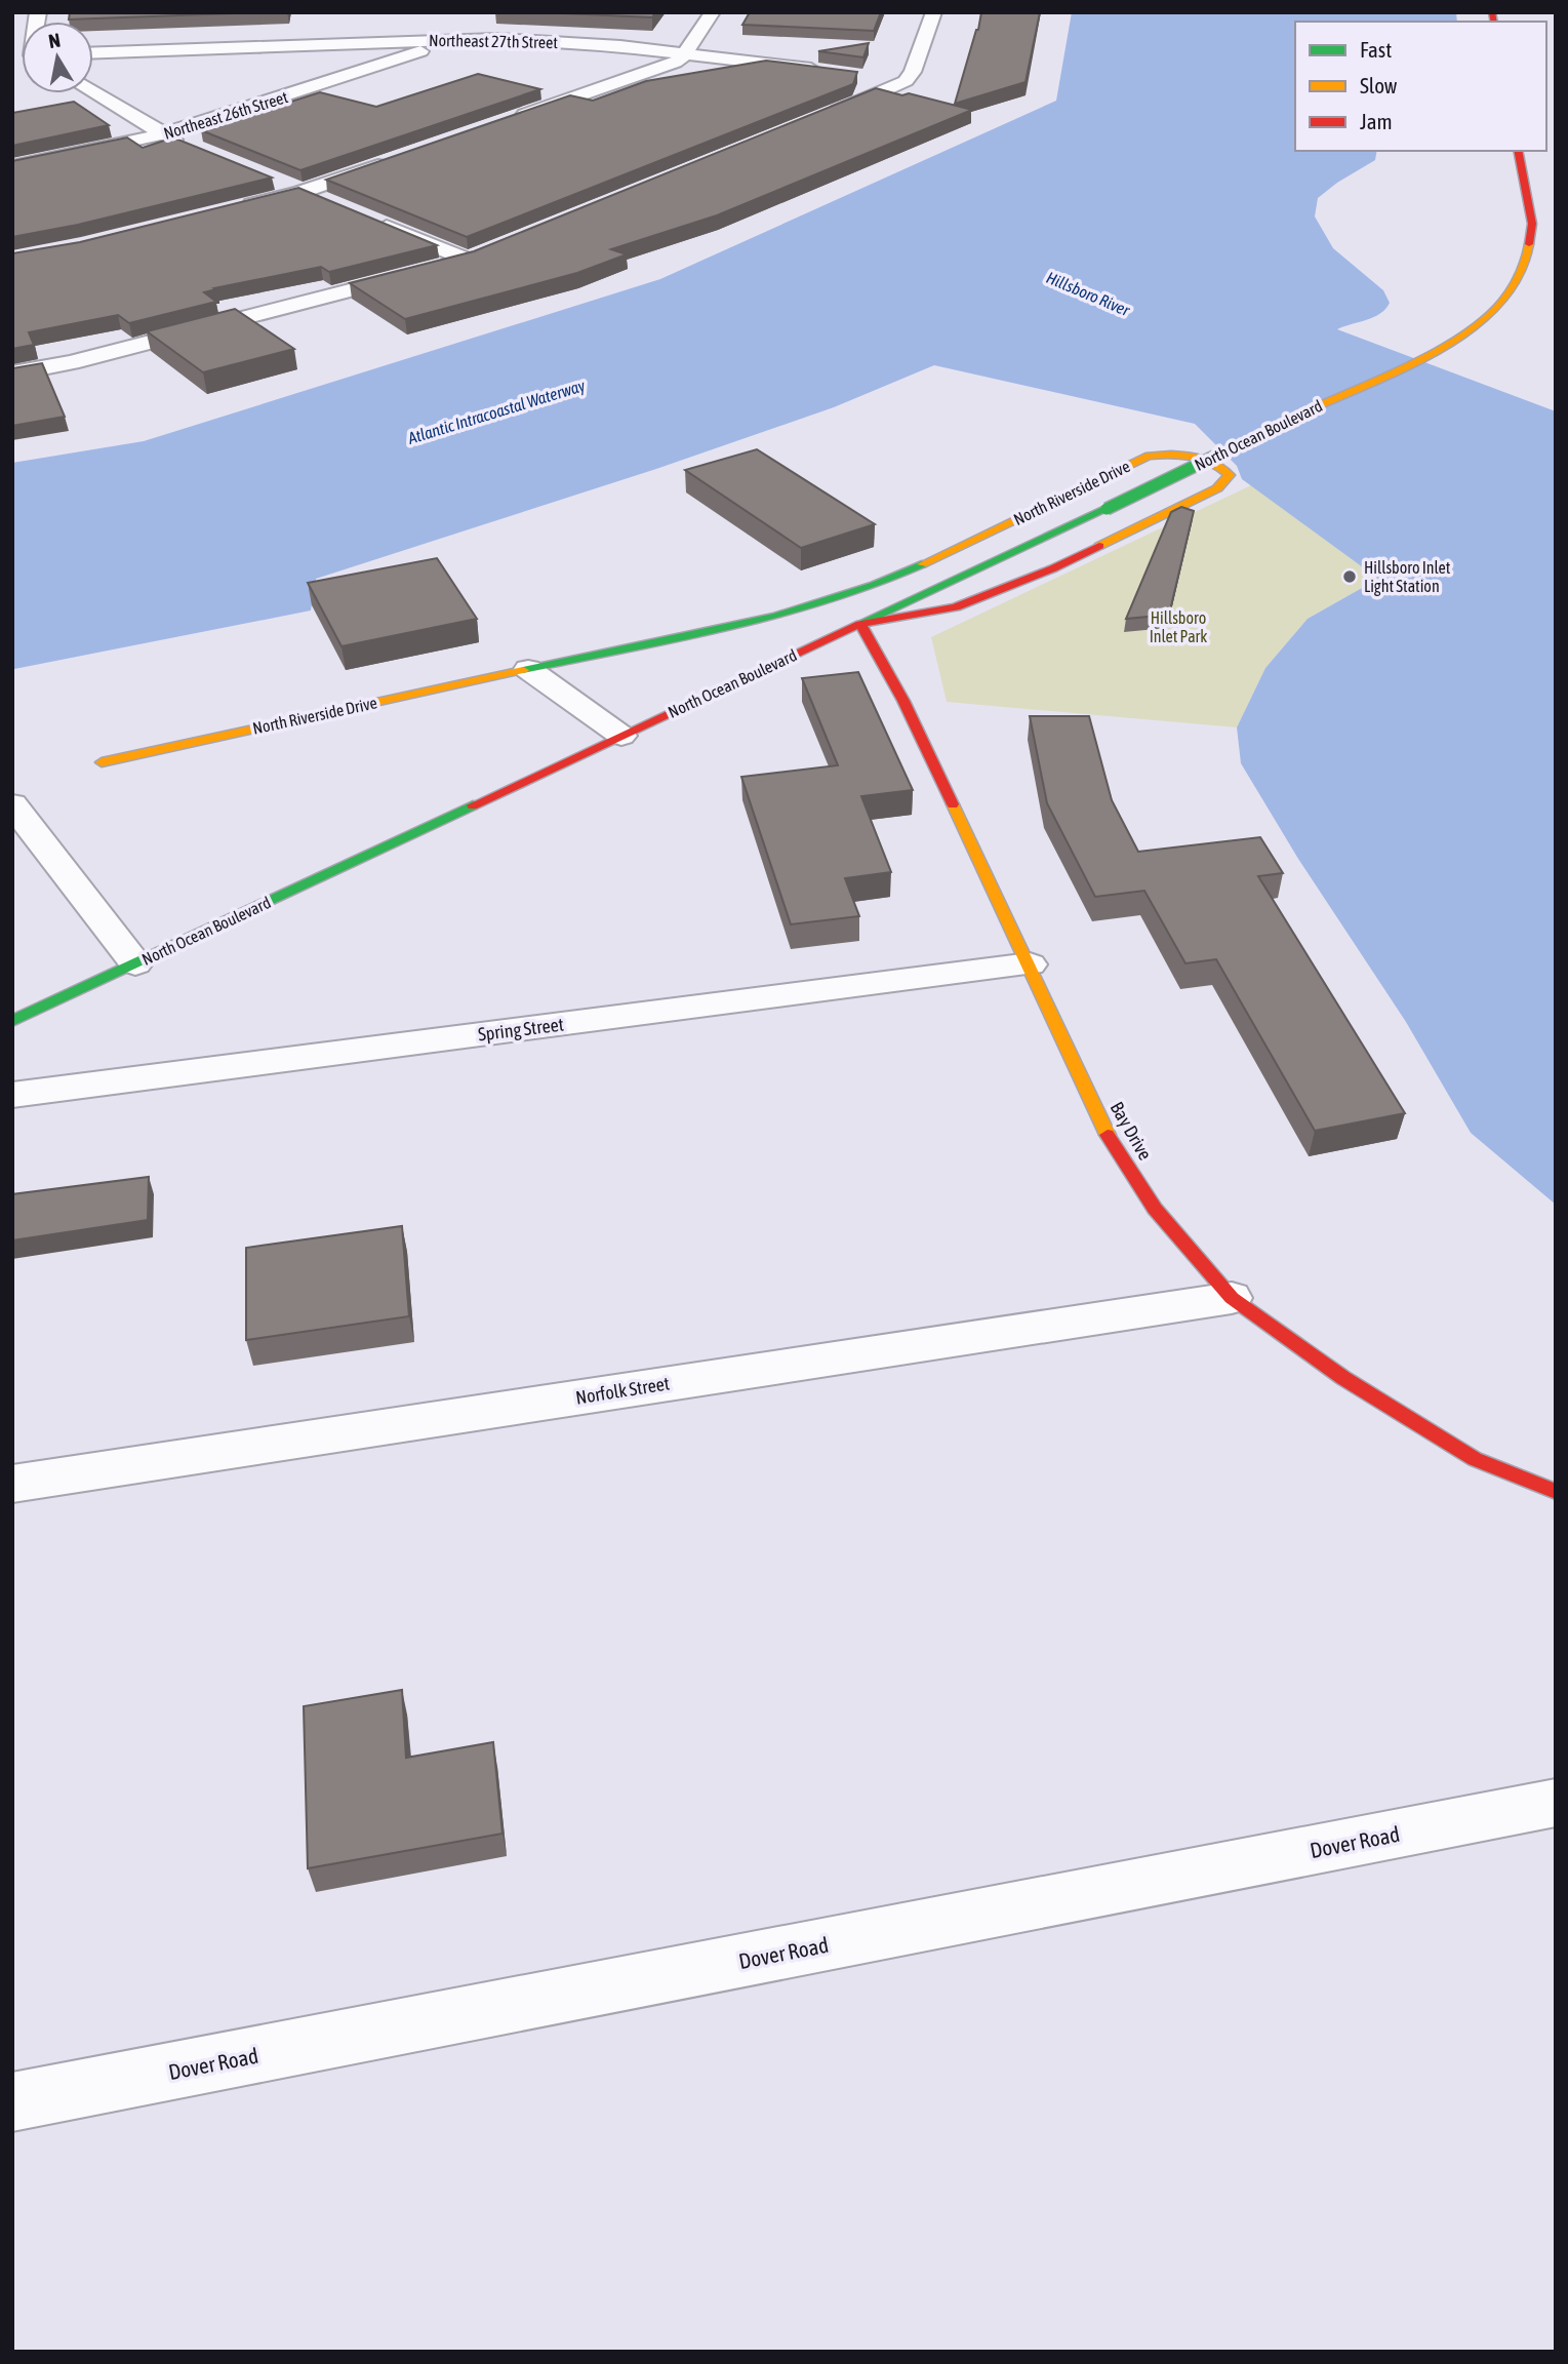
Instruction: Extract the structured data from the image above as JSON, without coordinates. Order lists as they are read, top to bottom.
{
  "streets": {
    "street": [
      "Northeast 27th Street",
      "Northeast 26th Street",
      "North Ocean Boulevard",
      "North Riverside Drive",
      "Spring Street",
      "Bay Drive",
      "Norfolk Street",
      "Dover Road"
    ]
  },
  "crossings": [
    ["Northeast 27th Street", "Northeast 26th Street"],
    ["North Ocean Boulevard", "North Riverside Drive"],
    ["North Ocean Boulevard", "Bay Drive"],
    ["North Riverside Drive", "Bay Drive"],
    ["Spring Street", "Bay Drive"],
    ["Bay Drive", "Norfolk Street"]
  ],
  "water": ["Hillsboro River", "Atlantic Intracoastal Waterway"],
  "parks": ["Hillsboro Inlet Park"],
  "places": ["Hillsboro Inlet Light Station"],
  "legend": ["Fast", "Slow", "Jam"],
  "north": "top"
}
